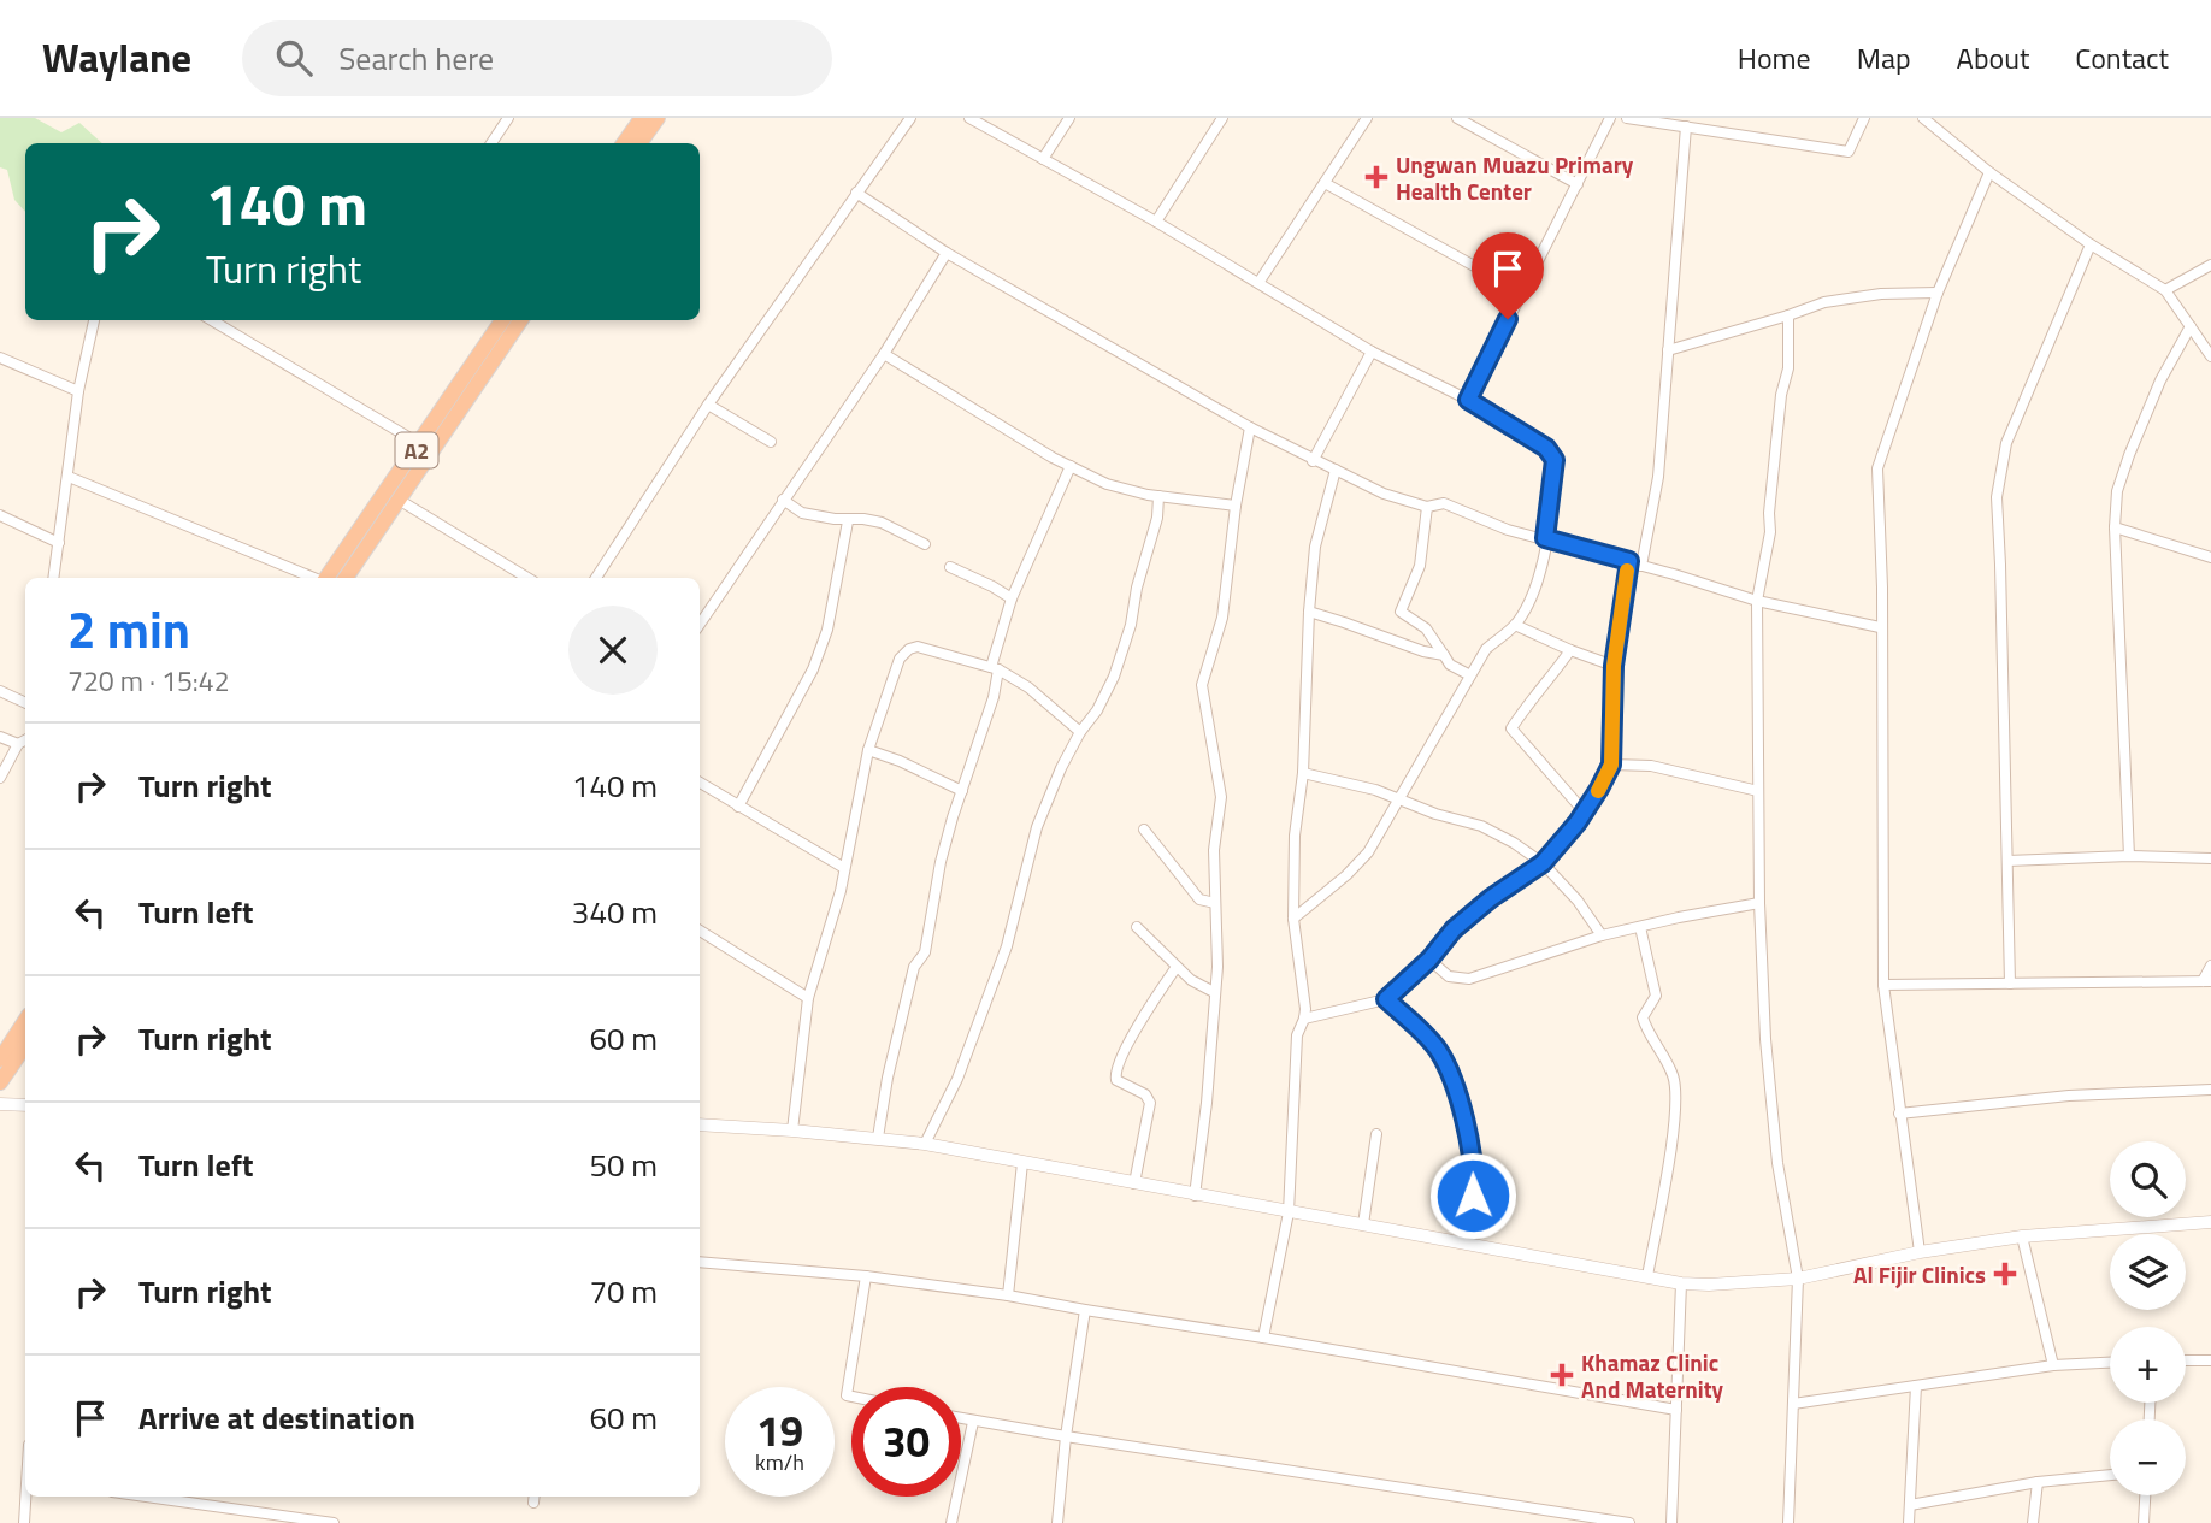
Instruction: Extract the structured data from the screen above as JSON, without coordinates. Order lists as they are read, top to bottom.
{
  "streets": {
    "highway": ["A2"]
  },
  "places": {
    "health": ["Ungwan Muazu Primary Health Center", "Al Fijir Clinics", "Khamaz Clinic And Maternity"]
  },
  "page": {
    "header": "Waylane",
    "search": "Search here",
    "nav": [
      "Home",
      "Map",
      "About",
      "Contact"
    ],
    "turn": ["140 m", "Turn right"],
    "heading": ["2 min", "720 m · 15:42"],
    "list": [
      {
        "name": "Turn right",
        "value": "140 m"
      },
      {
        "name": "Turn left",
        "value": "340 m"
      },
      {
        "name": "Turn right",
        "value": "60 m"
      },
      {
        "name": "Turn left",
        "value": "50 m"
      },
      {
        "name": "Turn right",
        "value": "70 m"
      },
      {
        "name": "Arrive at destination",
        "value": "60 m"
      }
    ],
    "map_buttons": ["+", "−"],
    "speed": "19 km/h",
    "limit": "30"
  }
}
